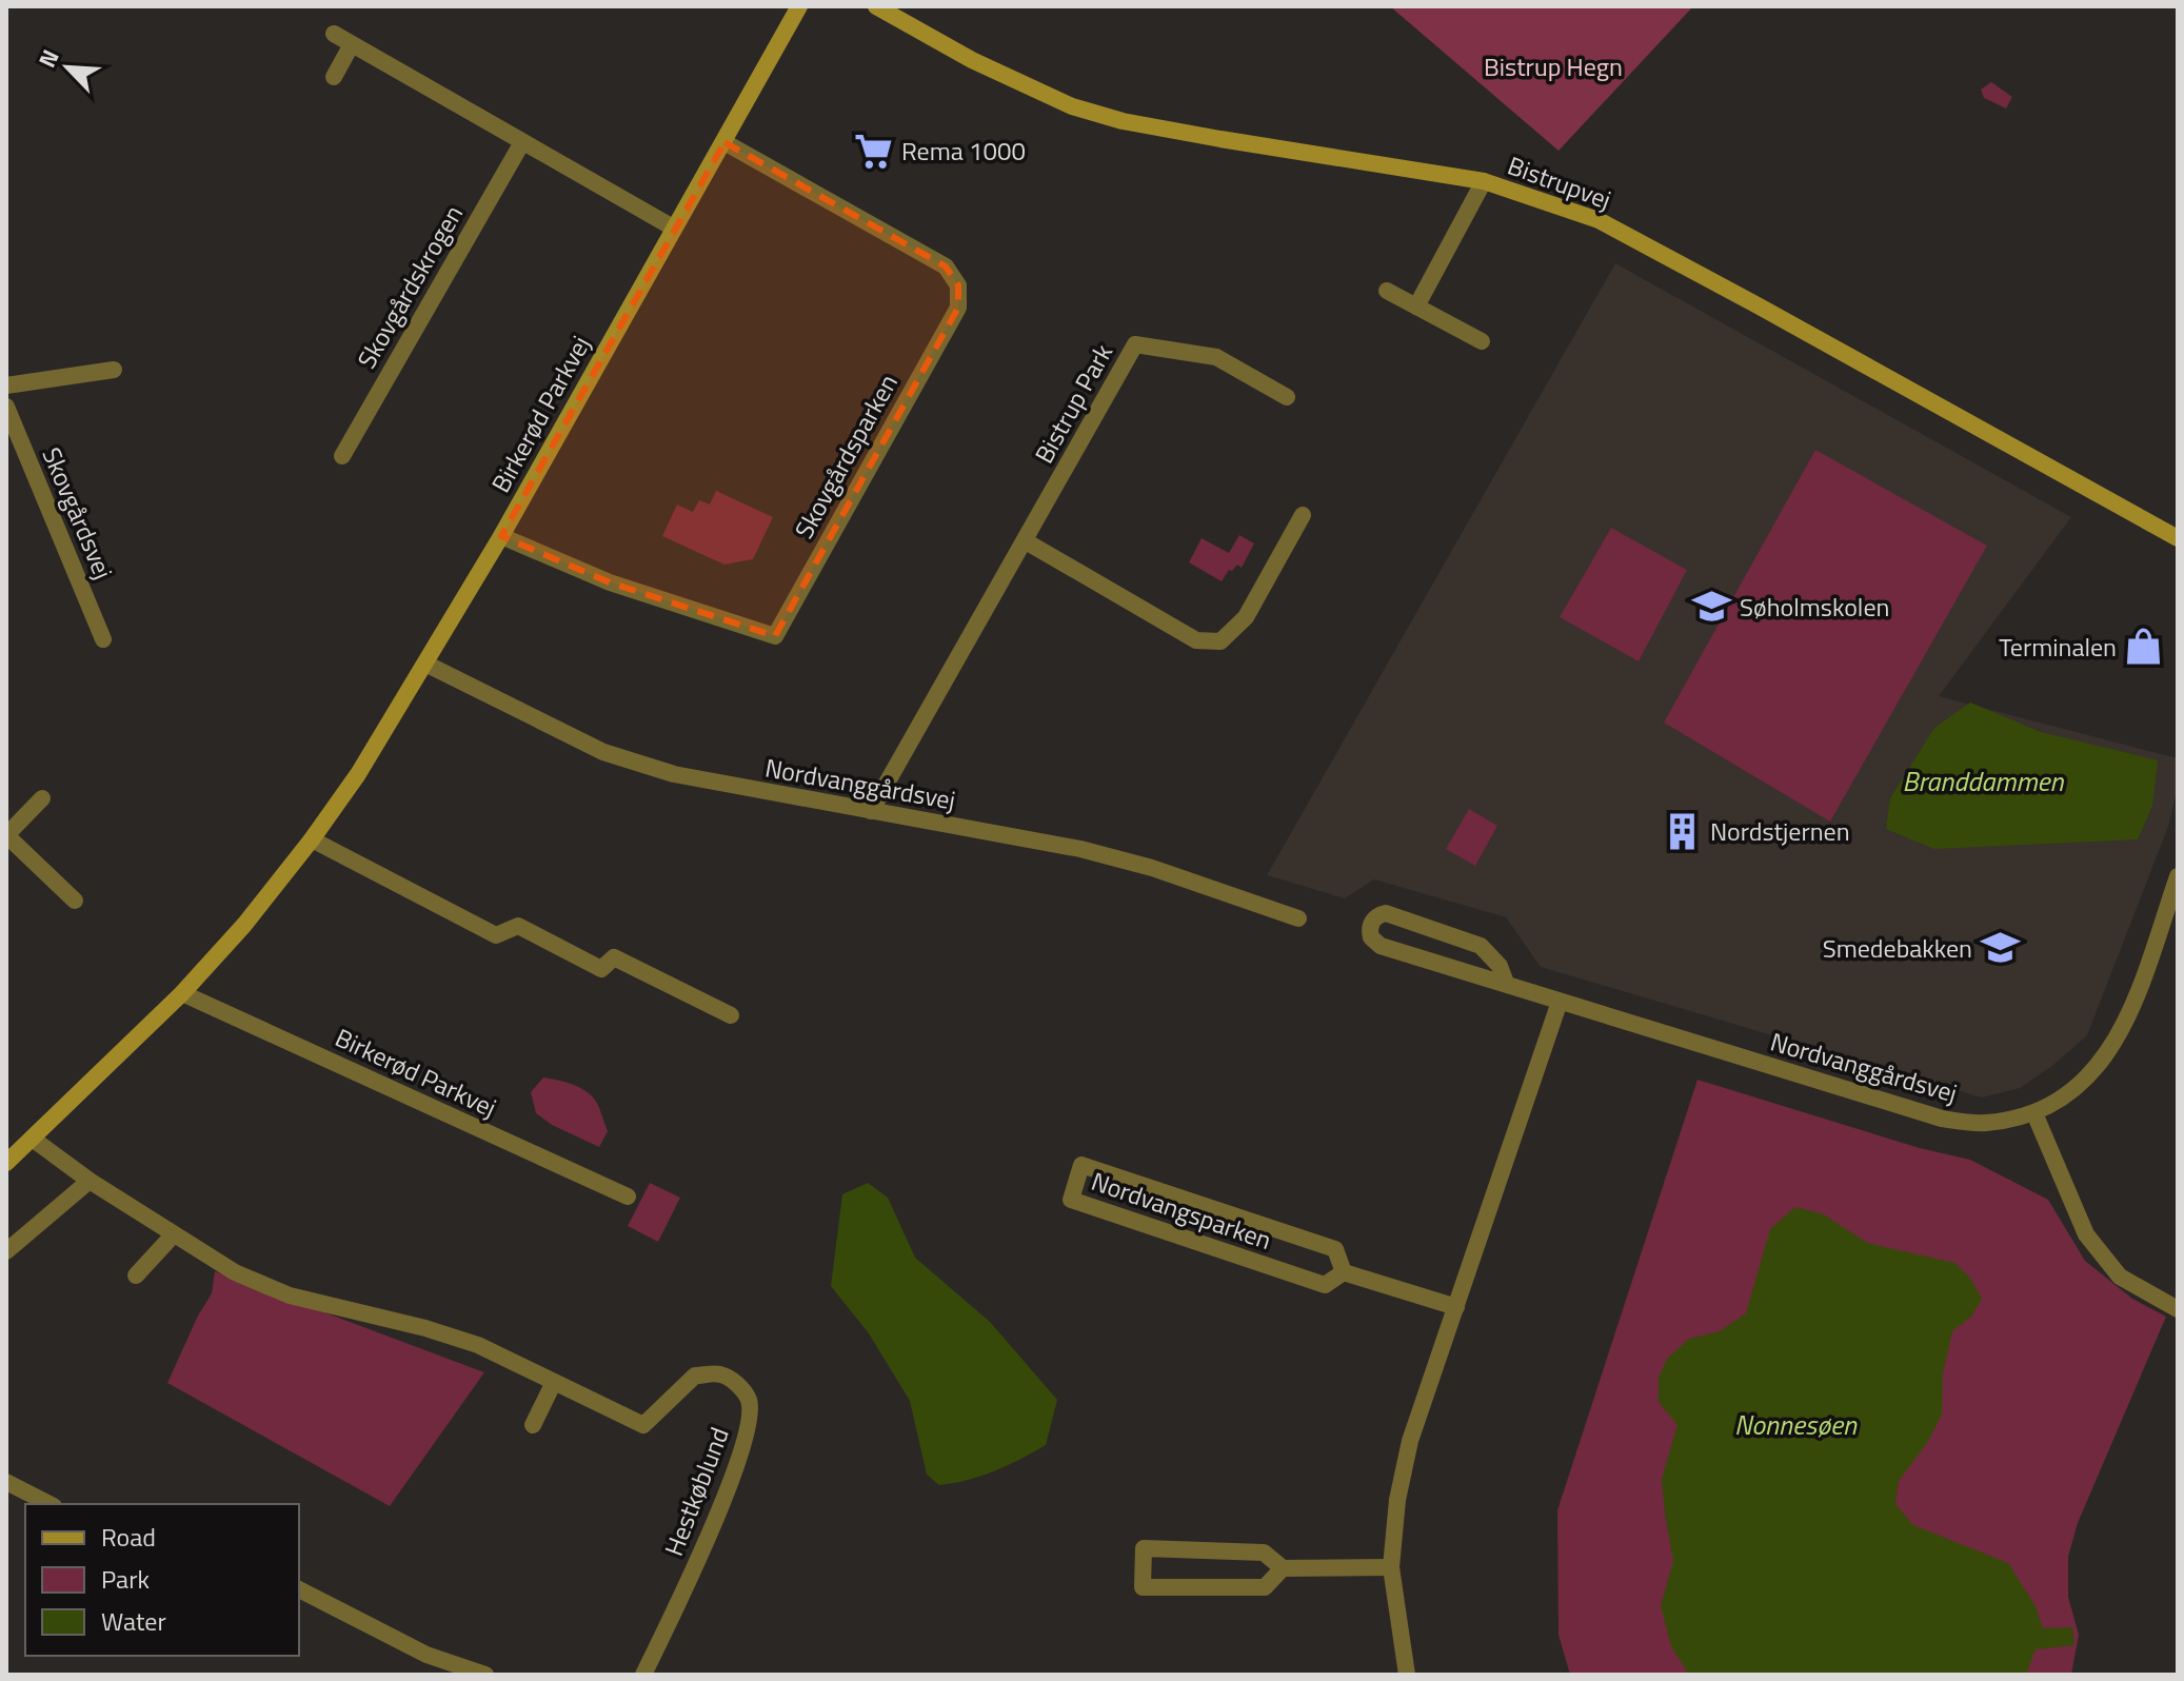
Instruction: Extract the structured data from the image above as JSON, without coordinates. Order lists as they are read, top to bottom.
{
  "streets": {
    "street": [
      "Bistrupvej",
      "Skovgårdskrogen",
      "Bistrup Park",
      "Birkerød Parkvej",
      "Skovgårdsparken",
      "Skovgårdsvej",
      "Nordvanggårdsvej",
      "Nordvangsparken",
      "Hestkøblund"
    ]
  },
  "crossings": [
    ["Bistrup Park", "Nordvanggårdsvej"],
    ["Birkerød Parkvej", "Skovgårdsparken"],
    ["Birkerød Parkvej", "Nordvanggårdsvej"],
    ["Birkerød Parkvej", "Hestkøblund"]
  ],
  "water": ["Branddammen", "Nonnesøen"],
  "parks": ["Bistrup Hegn"],
  "places": {
    "supermarket": ["Rema 1000"],
    "school or university": ["Søholmskolen", "Smedebakken"],
    "shop": ["Terminalen"],
    "building": ["Nordstjernen"]
  },
  "legend": ["Road", "Park", "Water"],
  "north": "top left"
}
